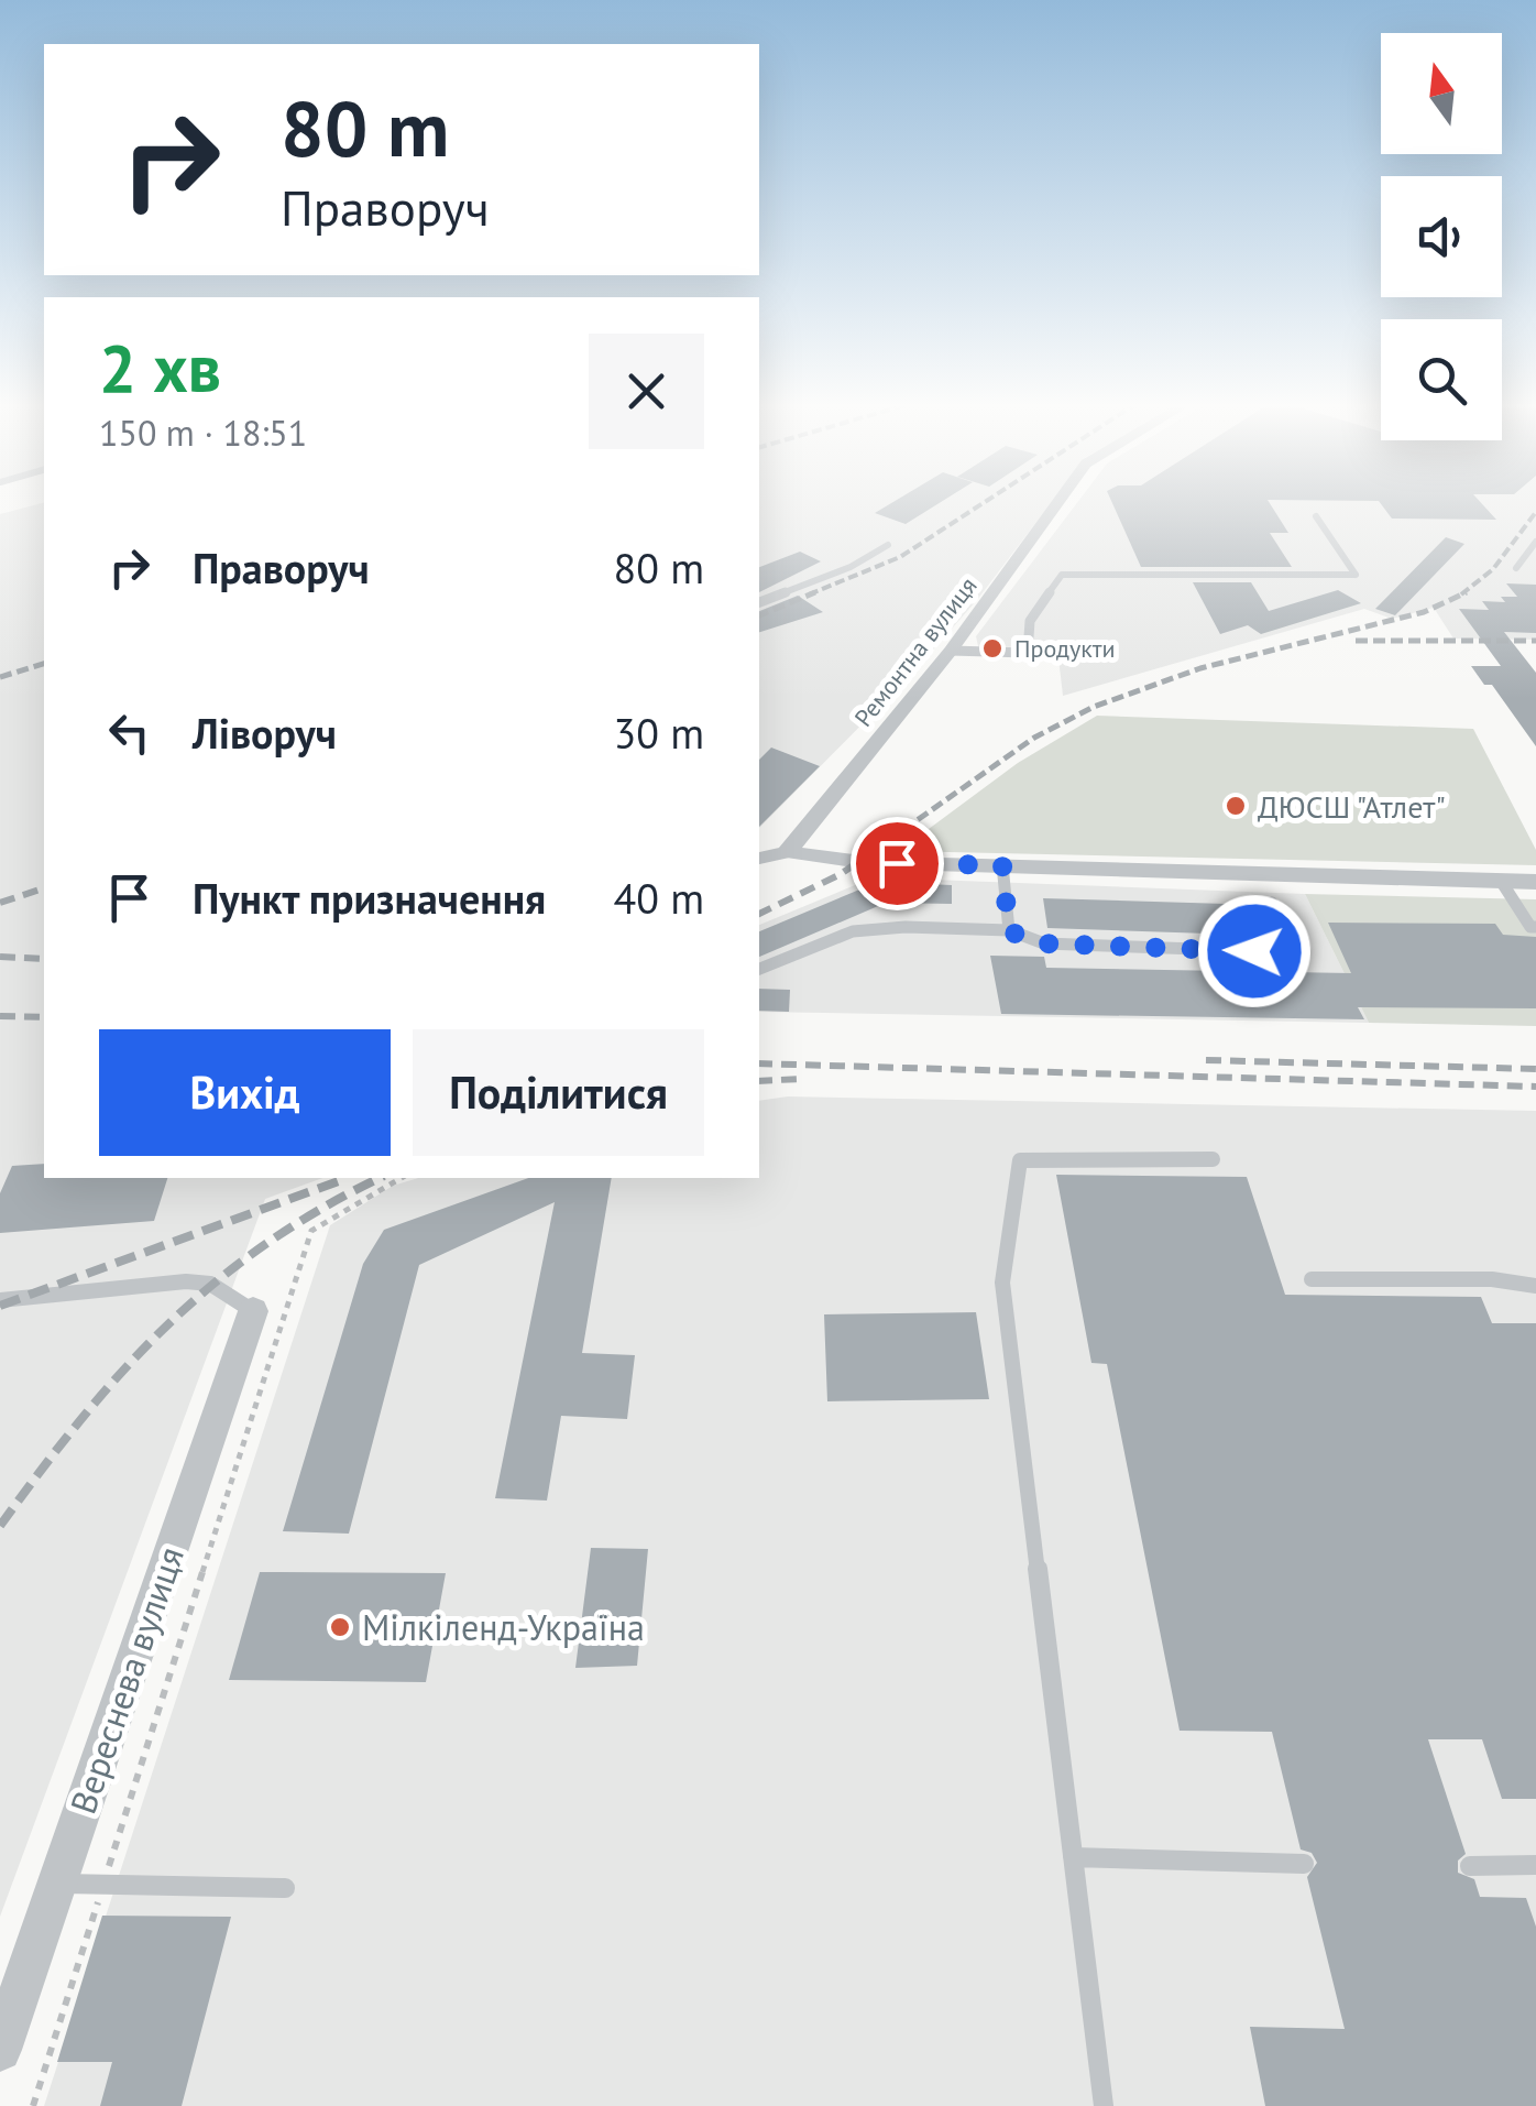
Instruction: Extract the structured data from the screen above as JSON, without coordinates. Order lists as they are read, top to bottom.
{
  "streets": {
    "street": ["Ремонтна вулиця", "Вереснева вулиця"]
  },
  "places": ["Продукти", "ДЮСШ \"Атлет\"", "Мілкіленд-Україна"],
  "north": "top",
  "page": {
    "turn": ["80 m", "Праворуч"],
    "heading": ["2 хв", "150 m · 18:51"],
    "list": [
      {
        "name": "Праворуч",
        "value": "80 m"
      },
      {
        "name": "Ліворуч",
        "value": "30 m"
      },
      {
        "name": "Пункт призначення",
        "value": "40 m"
      }
    ],
    "buttons": ["Вихід", "Поділитися"]
  }
}
